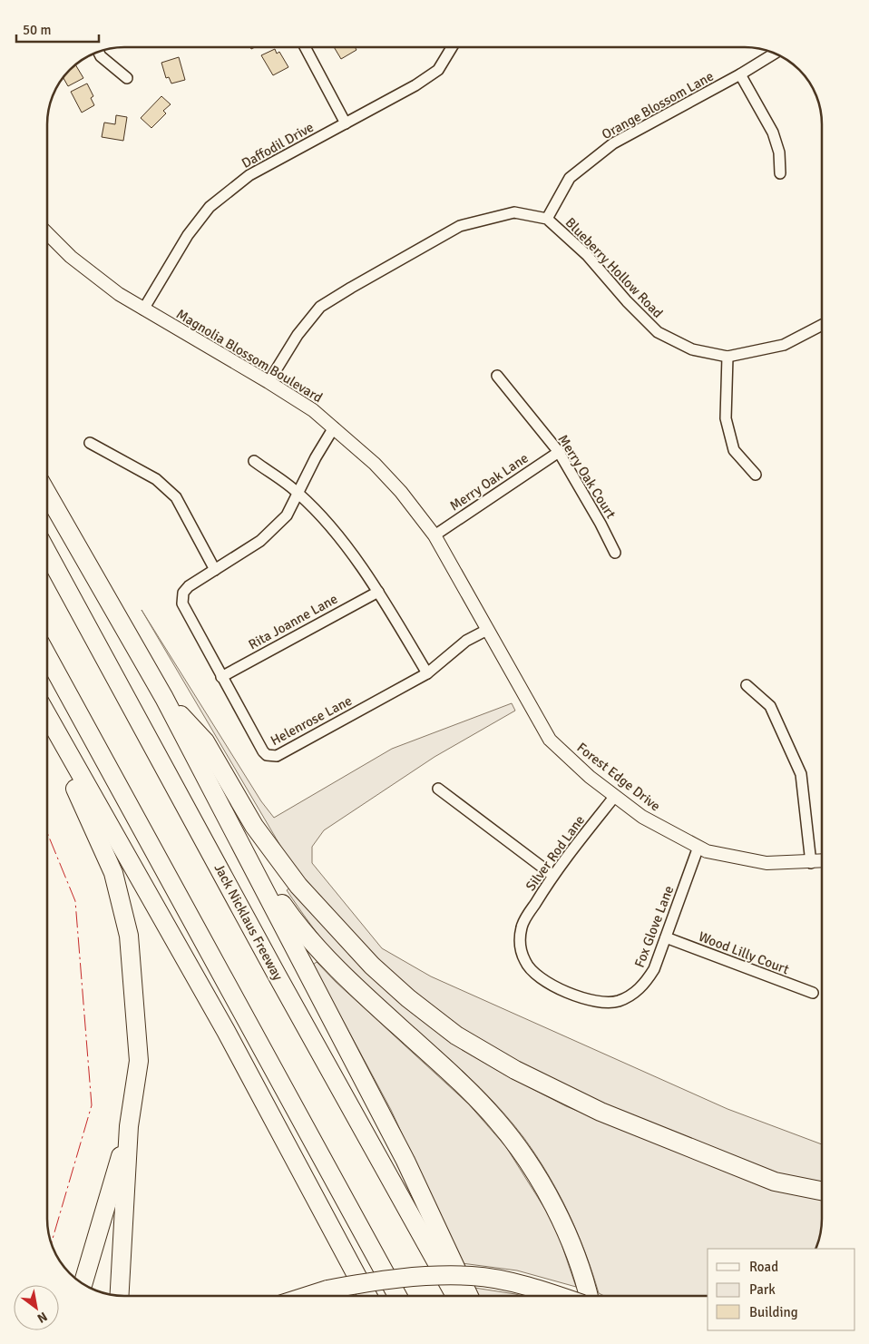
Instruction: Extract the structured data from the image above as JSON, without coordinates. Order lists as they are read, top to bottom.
{
  "streets": {
    "highway": ["Jack Nicklaus Freeway"],
    "street": [
      "Orange Blossom Lane",
      "Daffodil Drive",
      "Blueberry Hollow Road",
      "Magnolia Blossom Boulevard",
      "Merry Oak Court",
      "Merry Oak Lane",
      "Rita Joanne Lane",
      "Helenrose Lane",
      "Forest Edge Drive",
      "Silver Rod Lane",
      "Fox Glove Lane",
      "Wood Lilly Court"
    ]
  },
  "crossings": [
    ["Orange Blossom Lane", "Blueberry Hollow Road"],
    ["Daffodil Drive", "Magnolia Blossom Boulevard"],
    ["Blueberry Hollow Road", "Magnolia Blossom Boulevard"],
    ["Magnolia Blossom Boulevard", "Merry Oak Lane"],
    ["Magnolia Blossom Boulevard", "Helenrose Lane"],
    ["Magnolia Blossom Boulevard", "Forest Edge Drive"],
    ["Merry Oak Court", "Merry Oak Lane"],
    ["Rita Joanne Lane", "Helenrose Lane"],
    ["Forest Edge Drive", "Silver Rod Lane"],
    ["Forest Edge Drive", "Fox Glove Lane"],
    ["Silver Rod Lane", "Fox Glove Lane"],
    ["Fox Glove Lane", "Wood Lilly Court"]
  ],
  "legend": ["Road", "Park", "Building"],
  "scale_bar": "50 m",
  "north": "bottom right"
}
